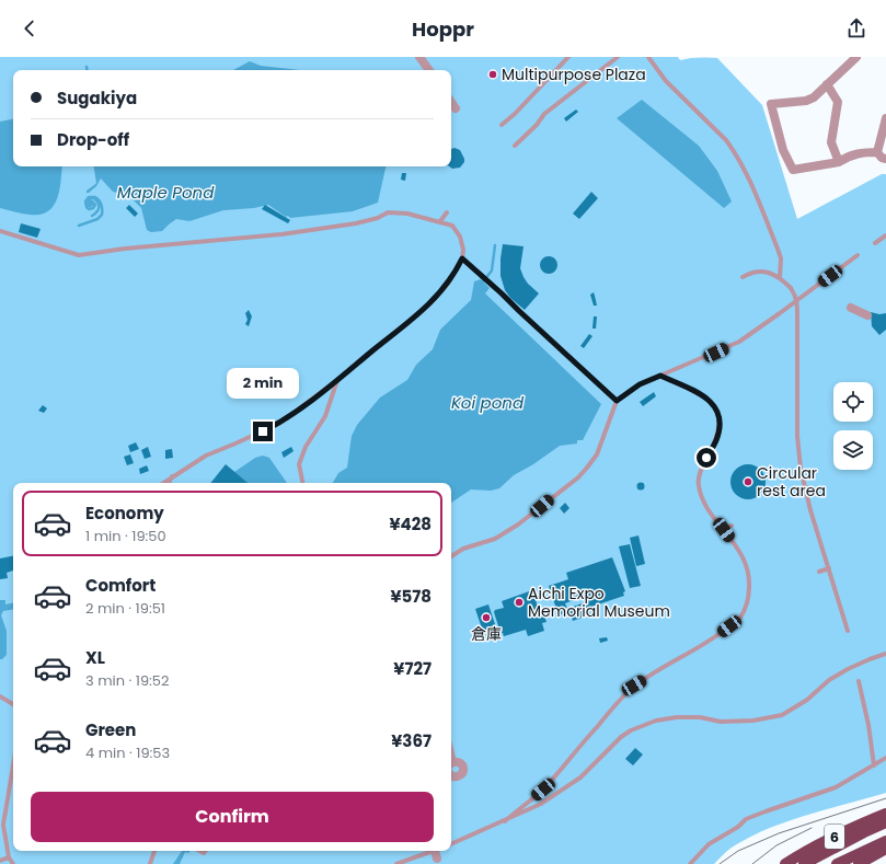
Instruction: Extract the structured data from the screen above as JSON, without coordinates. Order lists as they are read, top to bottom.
{
  "streets": {
    "main road": ["6"]
  },
  "water": ["Maple Pond", "Koi pond"],
  "places": [
    "Multipurpose Plaza",
    "Circular rest area",
    "Aichi Expo Memorial Museum",
    "倉庫"
  ],
  "page": {
    "header": "Hoppr",
    "banner": ["Sugakiya", "Drop-off"],
    "bubble": "2 min",
    "list": [
      {
        "name": "Economy",
        "note": "1 min · 19:50",
        "value": "¥428"
      },
      {
        "name": "Comfort",
        "note": "2 min · 19:51",
        "value": "¥578"
      },
      {
        "name": "XL",
        "note": "3 min · 19:52",
        "value": "¥727"
      },
      {
        "name": "Green",
        "note": "4 min · 19:53",
        "value": "¥367"
      }
    ],
    "buttons": "Confirm"
  }
}
